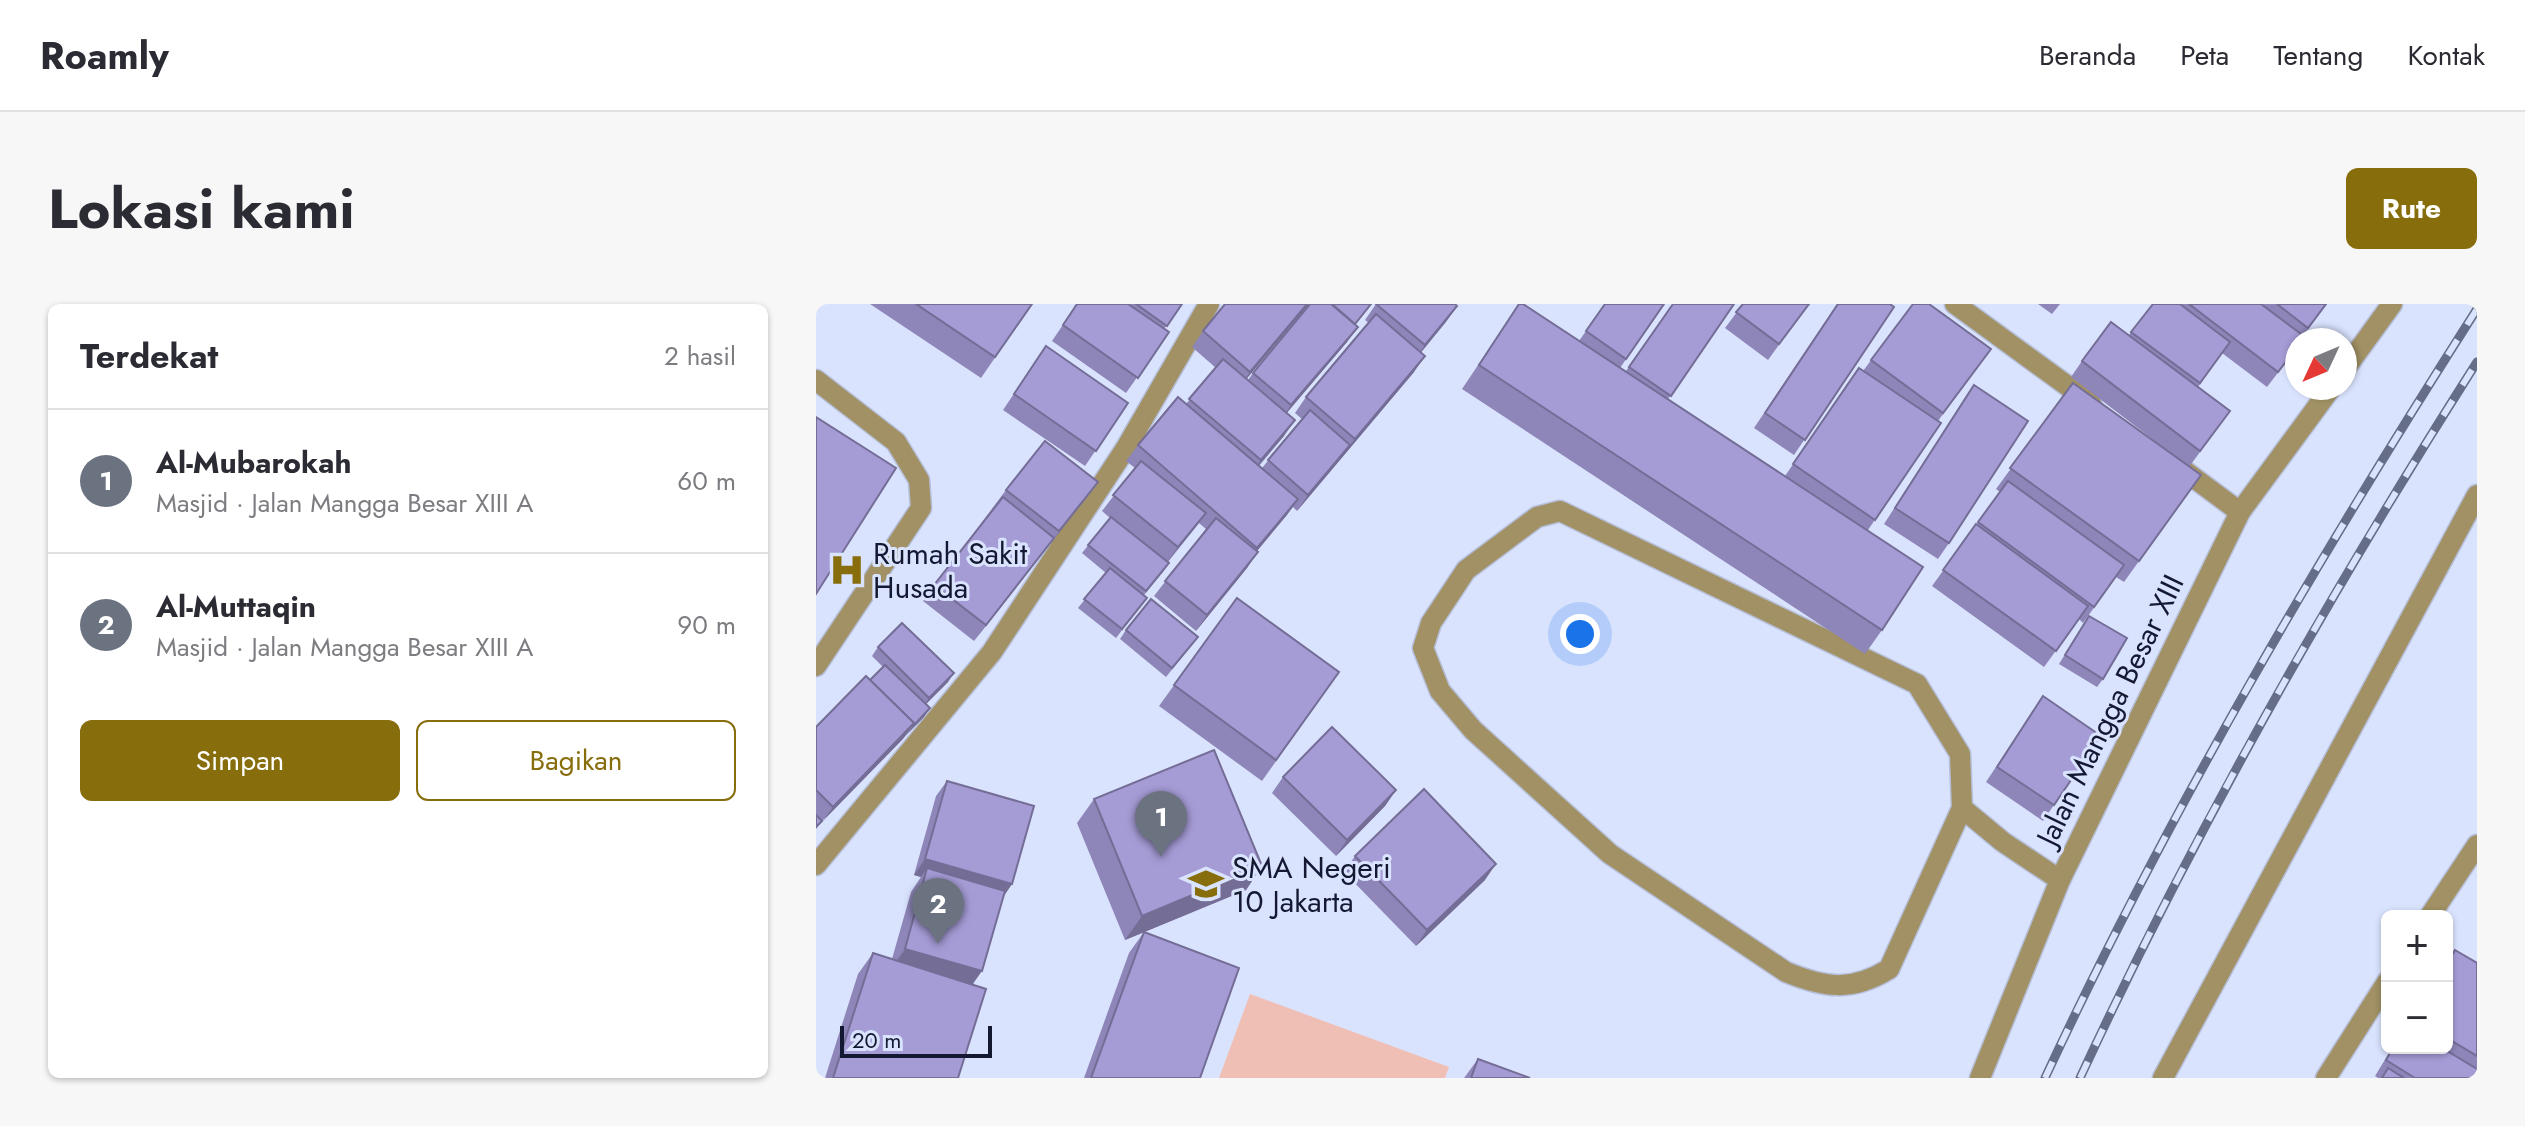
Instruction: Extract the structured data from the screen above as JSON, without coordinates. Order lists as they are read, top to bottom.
{
  "streets": {
    "street": ["Jalan Mangga Besar XIII"]
  },
  "places": {
    "hospital": ["Rumah Sakit Husada"],
    "school or university": ["SMA Negeri 10 Jakarta"]
  },
  "scale_bar": "20 m",
  "north": "bottom left",
  "page": {
    "header": "Roamly",
    "nav": [
      "Beranda",
      "Peta",
      "Tentang",
      "Kontak"
    ],
    "title": "Lokasi kami",
    "buttons": [
      "Rute",
      ["Simpan", "Bagikan"]
    ],
    "heading": ["Terdekat", "2 hasil"],
    "list": [
      {
        "mark": "1",
        "name": "Al-Mubarokah",
        "note": "Masjid · Jalan Mangga Besar XIII A",
        "value": "60 m"
      },
      {
        "mark": "2",
        "name": "Al-Muttaqin",
        "note": "Masjid · Jalan Mangga Besar XIII A",
        "value": "90 m"
      }
    ],
    "pins": ["1", "2"],
    "map_buttons": ["+", "−"],
    "scale": "20 m"
  }
}
